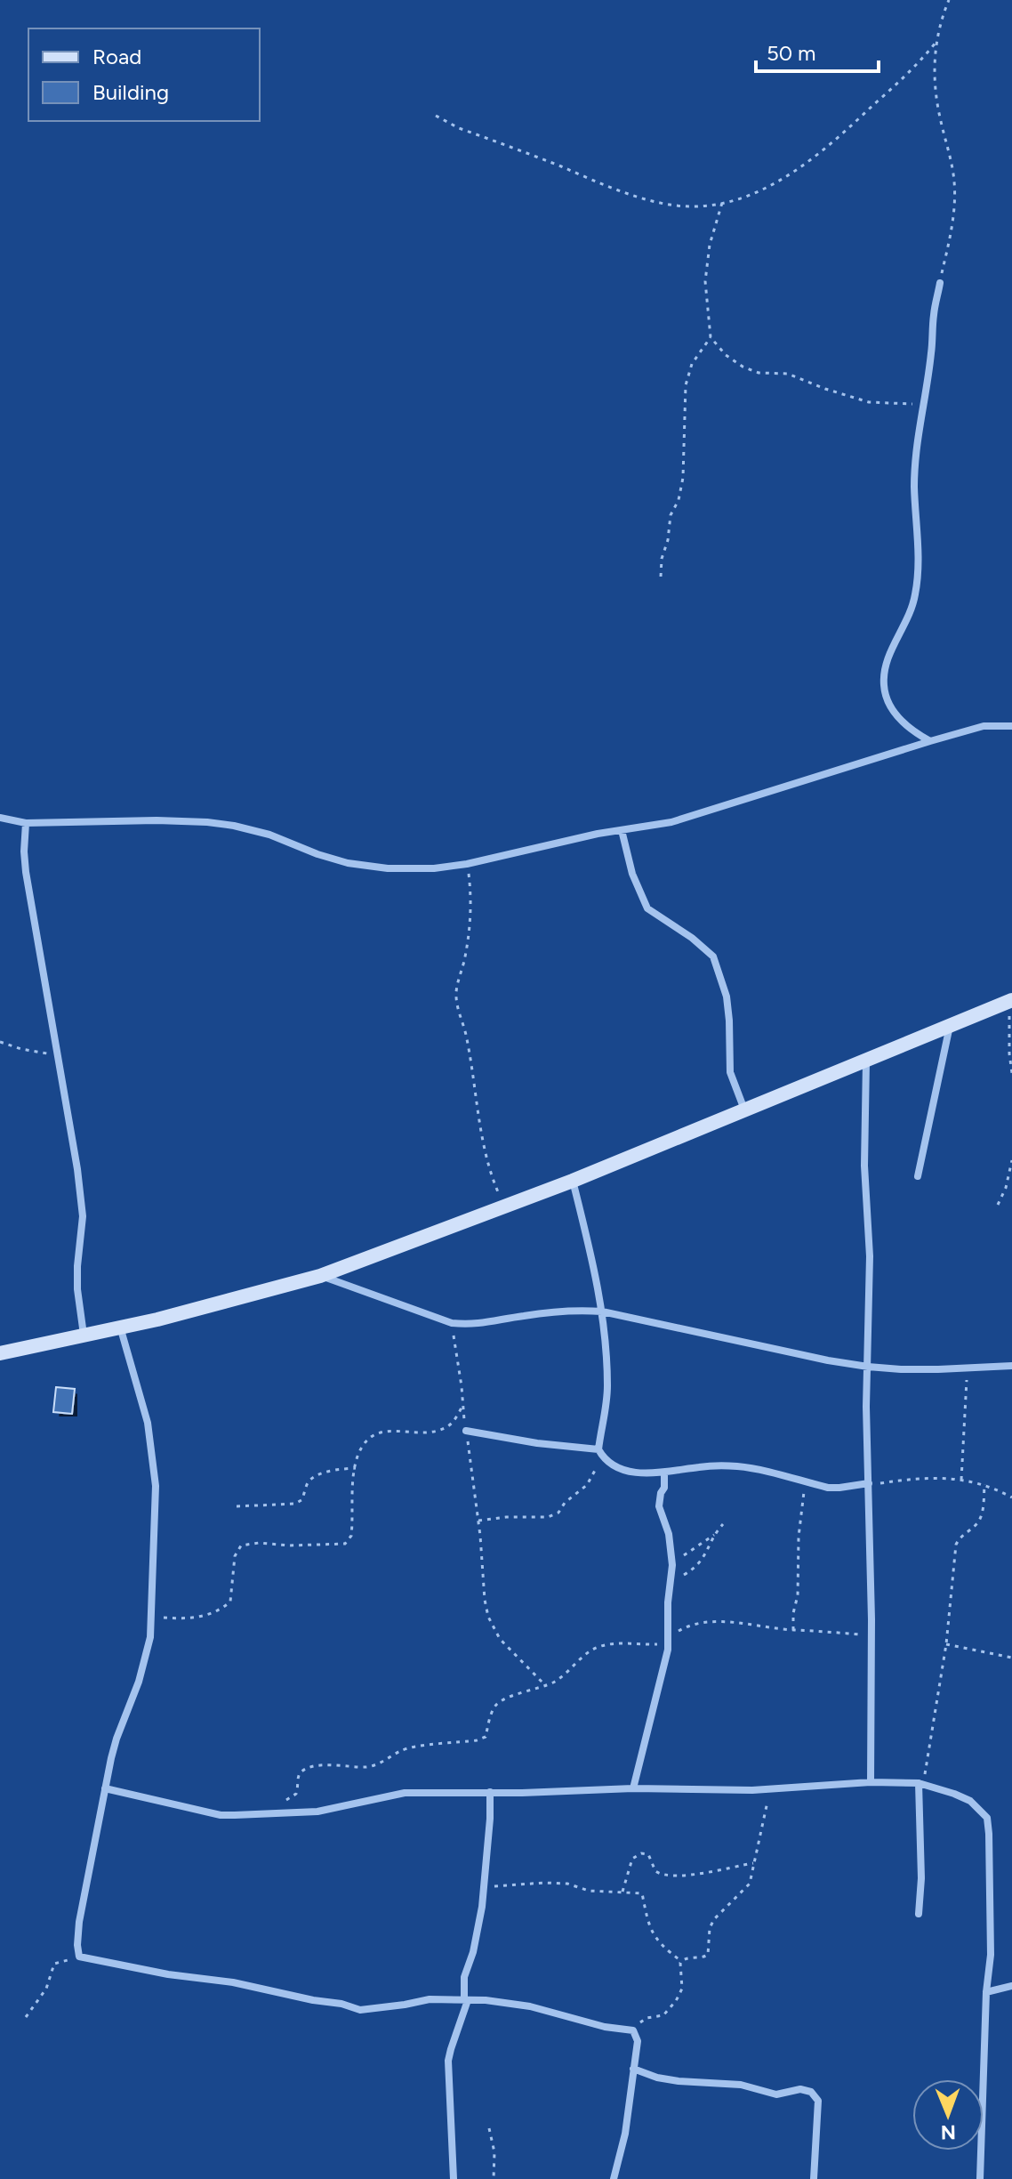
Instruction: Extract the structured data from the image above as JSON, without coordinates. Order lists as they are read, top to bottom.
{
  "legend": ["Road", "Building"],
  "scale_bar": "50 m",
  "north": "bottom"
}
